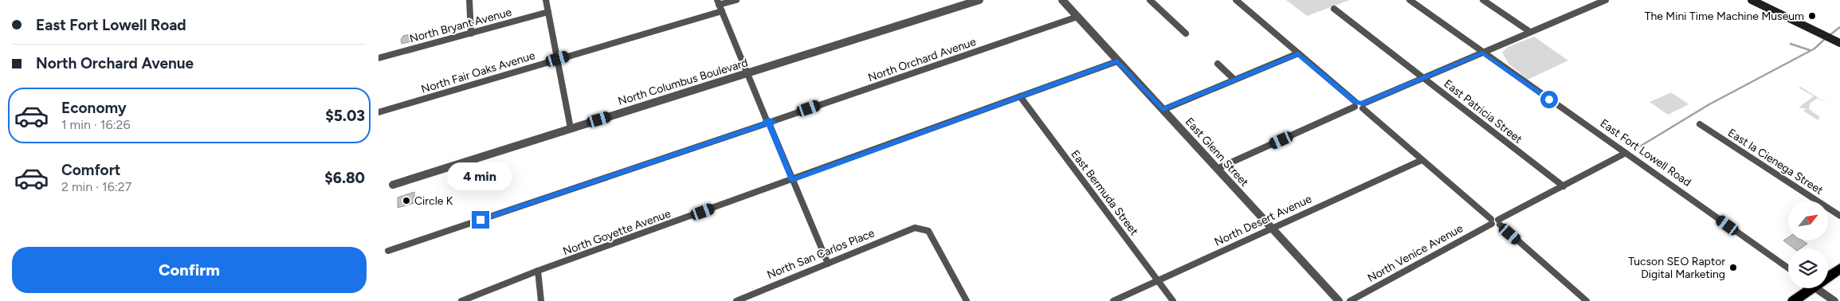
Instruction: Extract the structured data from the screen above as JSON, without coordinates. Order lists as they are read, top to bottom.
{
  "streets": {
    "street": [
      "North Bryant Avenue",
      "North Orchard Avenue",
      "North Fair Oaks Avenue",
      "North Columbus Boulevard",
      "East Patricia Street",
      "East Glenn Street",
      "East Fort Lowell Road",
      "East la Cienega Street",
      "East Bermuda Street",
      "North Desert Avenue",
      "North Goyette Avenue",
      "North Venice Avenue",
      "North San Carlos Place"
    ]
  },
  "crossings": [
    ["North Orchard Avenue", "East Glenn Street"],
    ["East Patricia Street", "North Venice Avenue"],
    ["East Glenn Street", "North Desert Avenue"],
    ["East Glenn Street", "North Goyette Avenue"],
    ["East Fort Lowell Road", "North Venice Avenue"],
    ["East Bermuda Street", "North Desert Avenue"],
    ["East Bermuda Street", "North Goyette Avenue"]
  ],
  "places": ["The Mini Time Machine Museum", "Circle K", "Tucson SEO Raptor Digital Marketing"],
  "north": "top right",
  "page": {
    "banner": ["East Fort Lowell Road", "North Orchard Avenue"],
    "list": [
      {
        "name": "Economy",
        "note": "1 min · 16:26",
        "value": "$5.03"
      },
      {
        "name": "Comfort",
        "note": "2 min · 16:27",
        "value": "$6.80"
      }
    ],
    "bubble": "4 min",
    "buttons": "Confirm"
  }
}
